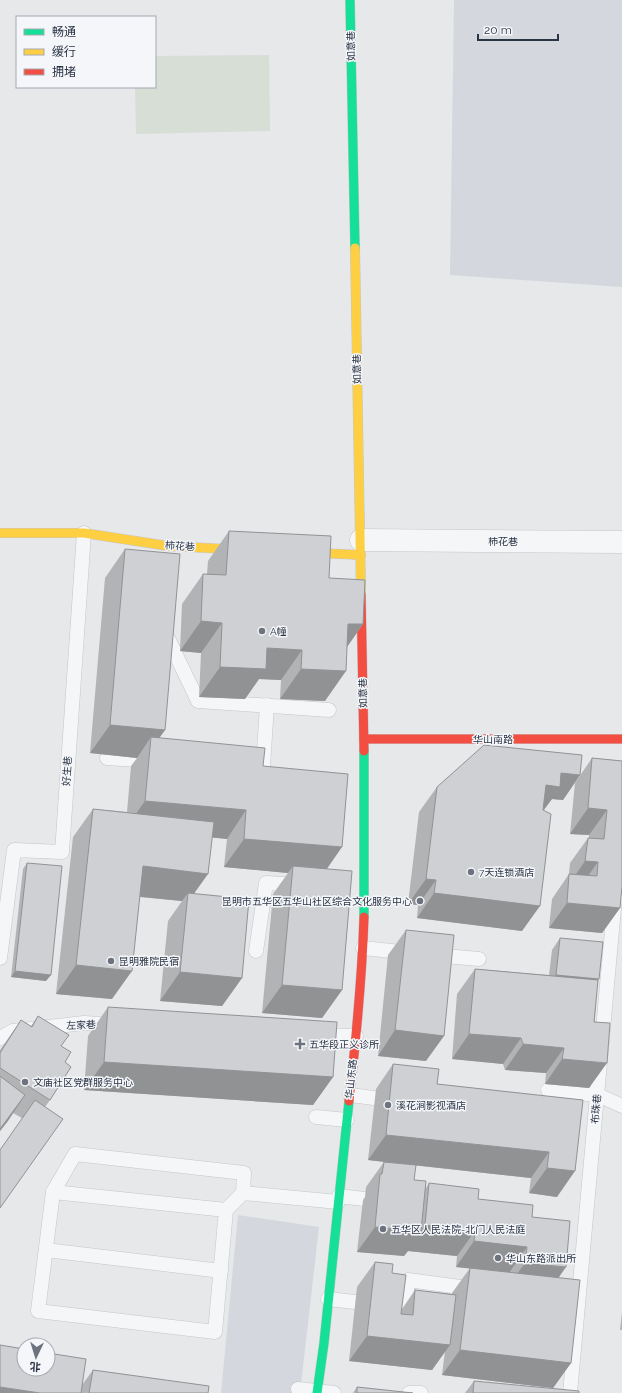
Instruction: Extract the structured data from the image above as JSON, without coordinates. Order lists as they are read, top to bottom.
{
  "streets": {
    "street": [
      "如意巷",
      "柿花巷",
      "华山南路",
      "华山东路"
    ],
    "lane": ["好生巷", "左家巷", "布珠巷"]
  },
  "crossings": [
    ["如意巷", "柿花巷"],
    ["如意巷", "华山南路"],
    ["如意巷", "华山东路"],
    ["柿花巷", "好生巷"],
    ["华山南路", "华山东路"]
  ],
  "places": {
    "other": [
      "A幢",
      "7天连锁酒店",
      "昆明市五华区五华山社区综合文化服务中心",
      "昆明雅院民宿",
      "文庙社区党群服务中心",
      "溪花涧影视酒店",
      "五华区人民法院-北门人民法庭",
      "华山东路派出所"
    ],
    "health": ["五华段正义诊所"]
  },
  "legend": ["畅通", "缓行", "拥堵"],
  "scale_bar": "20 m",
  "north": "bottom"
}
